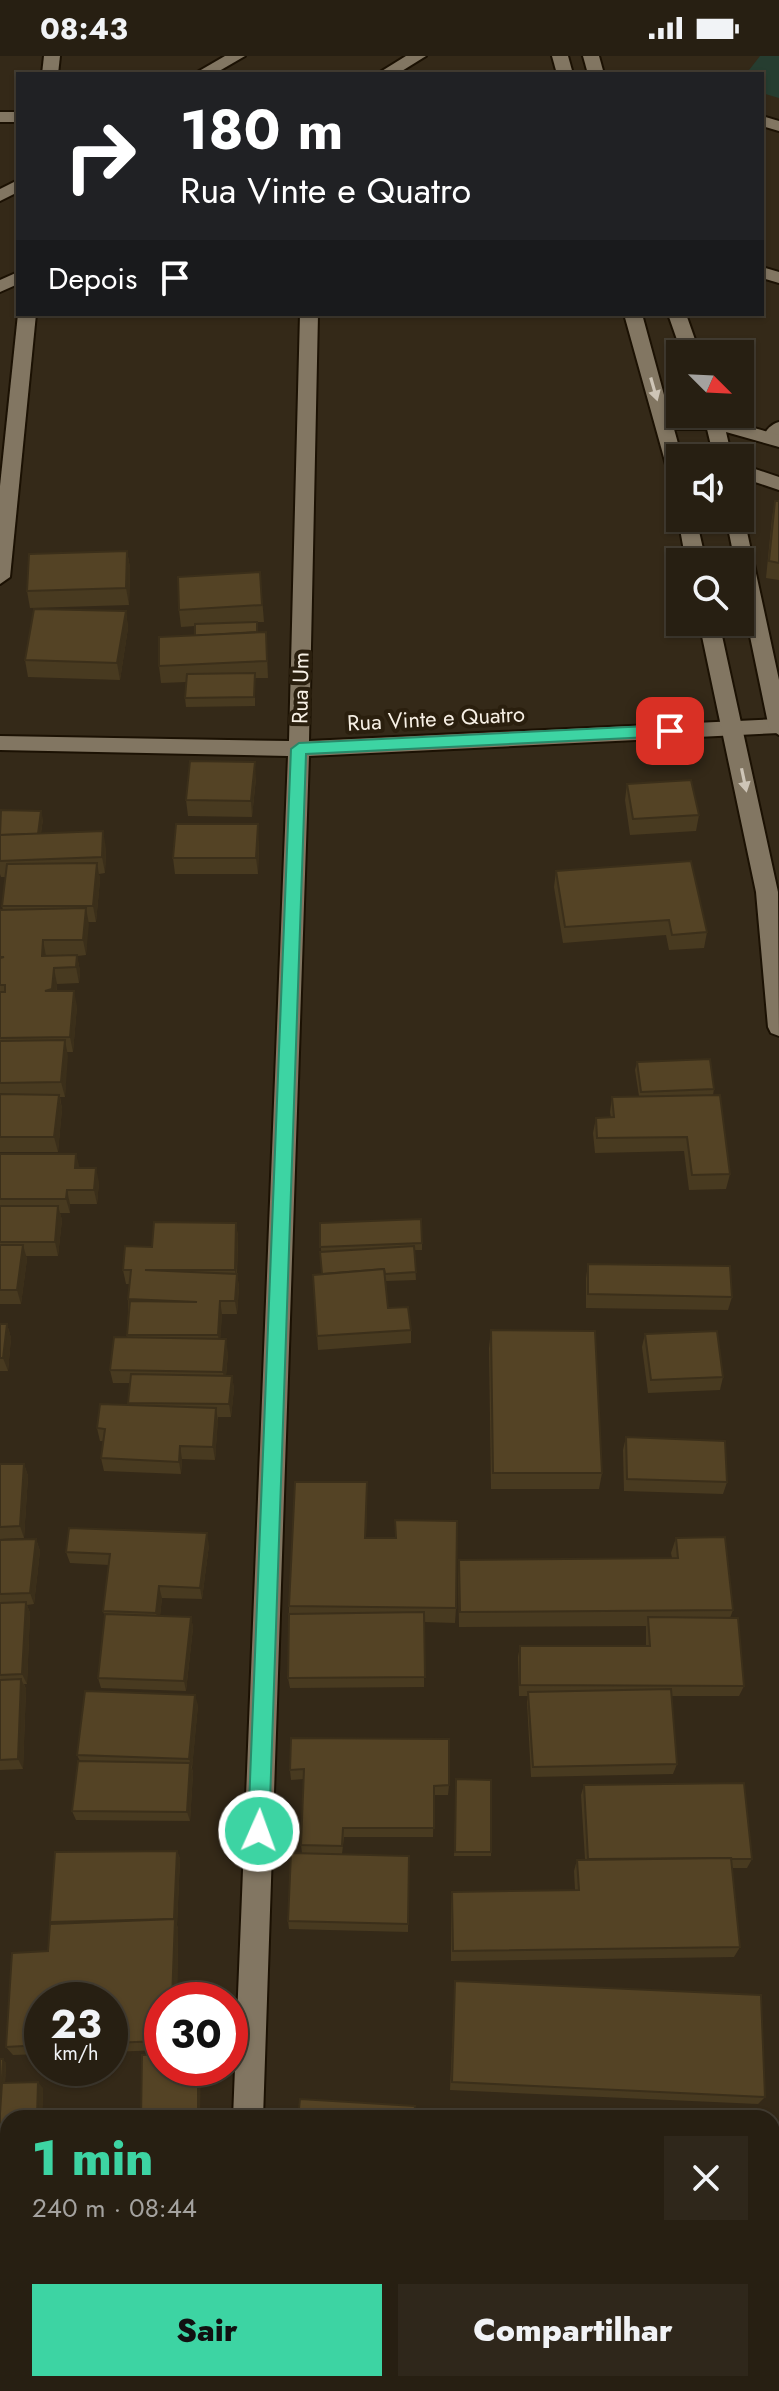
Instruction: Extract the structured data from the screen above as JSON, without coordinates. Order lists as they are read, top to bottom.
{
  "streets": {
    "street": ["Rua Um", "Rua Vinte e Quatro"]
  },
  "crossings": [
    ["Rua Um", "Rua Vinte e Quatro"]
  ],
  "north": "bottom right",
  "page": {
    "status": "08:43",
    "turn": ["180 m", "Rua Vinte e Quatro"],
    "then": "Depois",
    "speed": "23 km/h",
    "limit": "30",
    "heading": ["1 min", "240 m · 08:44"],
    "buttons": ["Sair", "Compartilhar"]
  }
}
